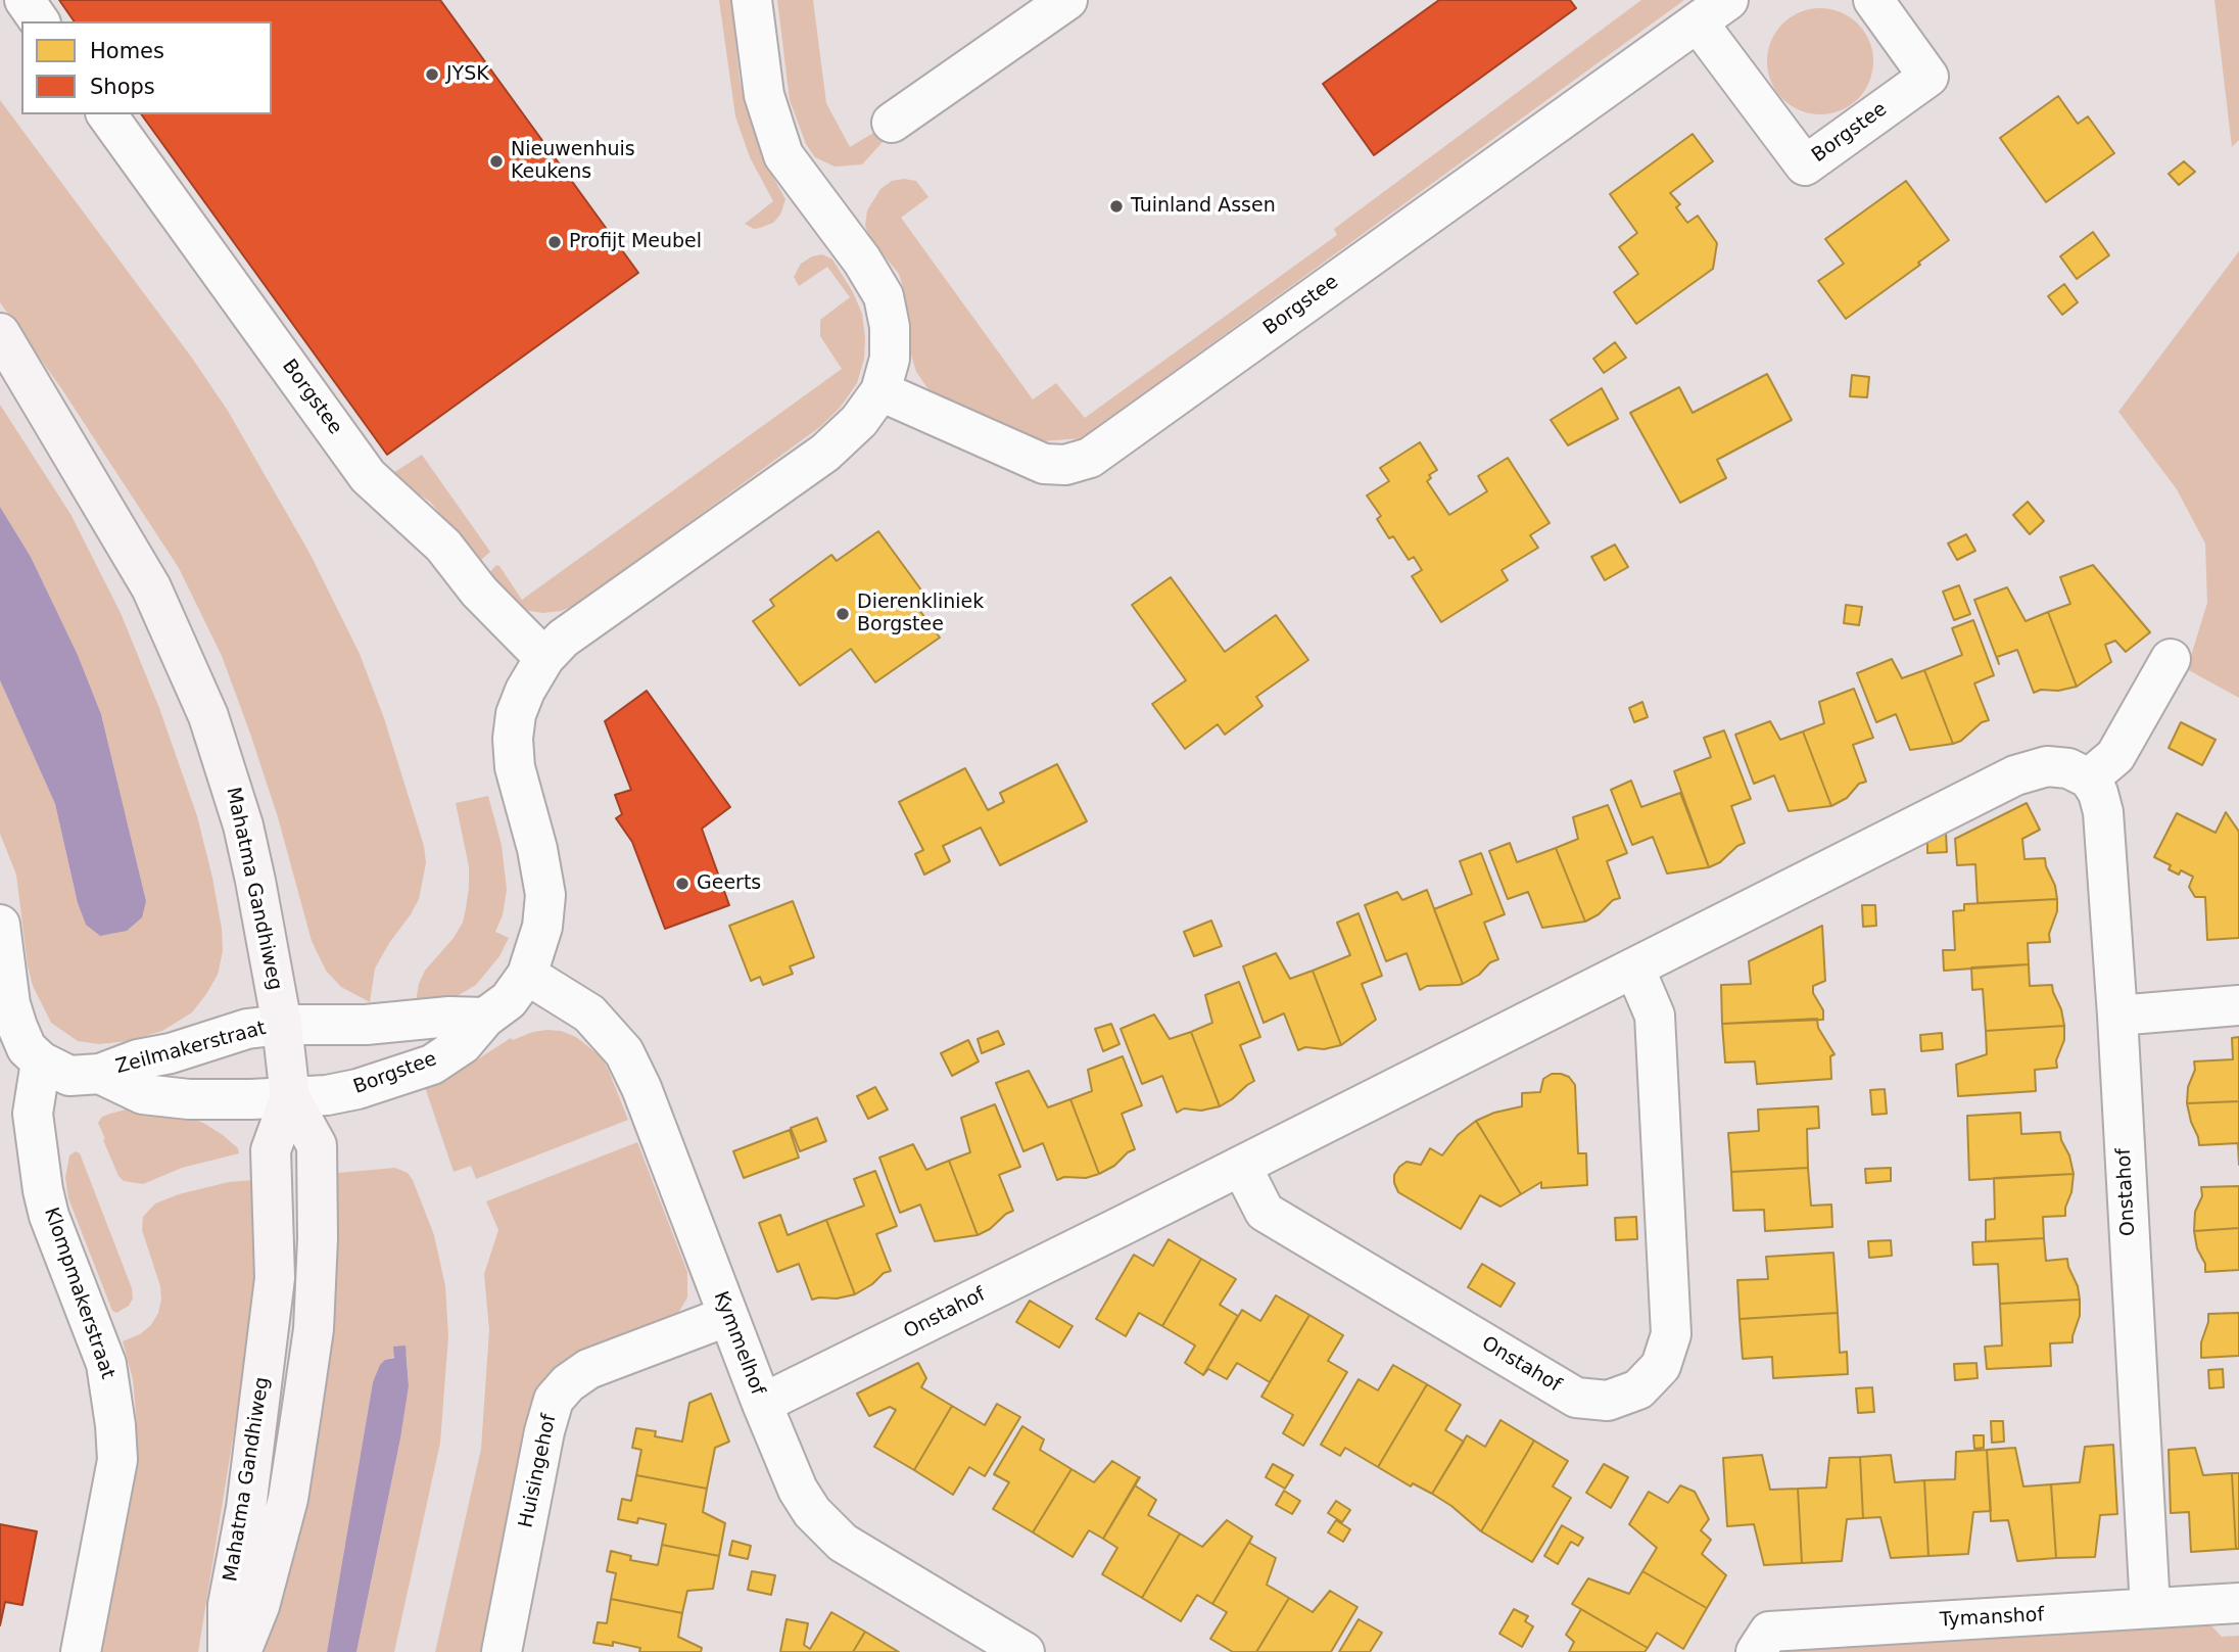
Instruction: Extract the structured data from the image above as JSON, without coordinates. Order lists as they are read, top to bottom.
{
  "streets": {
    "street": [
      "Borgstee",
      "Mahatma Gandhiweg",
      "Zeilmakerstraat",
      "Onstahof",
      "Klompmakerstraat",
      "Kymmelhof",
      "Huisingehof",
      "Tymanshof"
    ]
  },
  "crossings": [
    ["Borgstee", "Mahatma Gandhiweg"],
    ["Borgstee", "Zeilmakerstraat"],
    ["Borgstee", "Kymmelhof"],
    ["Mahatma Gandhiweg", "Zeilmakerstraat"],
    ["Zeilmakerstraat", "Klompmakerstraat"],
    ["Onstahof", "Kymmelhof"],
    ["Onstahof", "Tymanshof"],
    ["Kymmelhof", "Huisingehof"]
  ],
  "places": [
    "JYSK",
    "Nieuwenhuis Keukens",
    "Tuinland Assen",
    "Profijt Meubel",
    "Dierenkliniek Borgstee",
    "Geerts"
  ],
  "legend": ["Homes", "Shops"]
}
